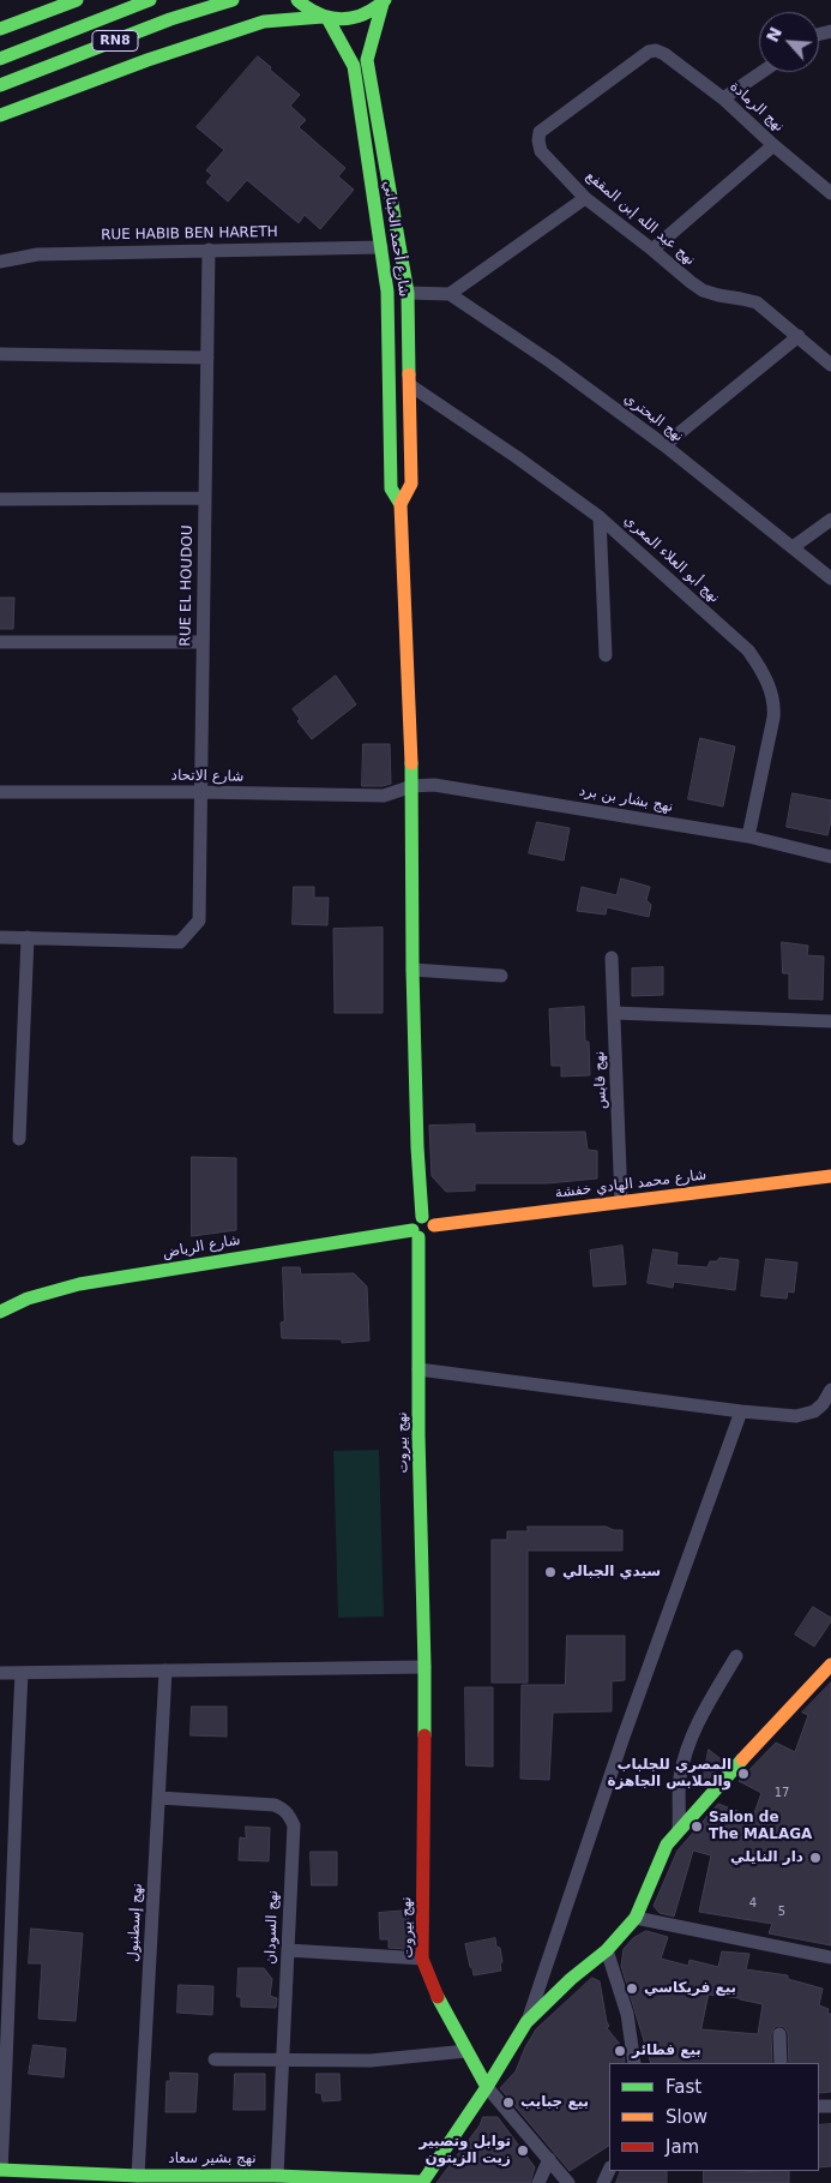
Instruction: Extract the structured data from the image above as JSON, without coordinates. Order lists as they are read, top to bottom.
{
  "streets": {
    "main road": [
      "RN8",
      "شارع أحمد الخبثاني",
      "شارع محمد الهادي خفشة",
      "شارع الرياض",
      "نهج بيروت",
      "نهج بشير سعاد"
    ],
    "street": [
      "نهج الرمادة",
      "نهج عبد الله إبن المقفع",
      "RUE HABIB BEN HARETH",
      "نهج البحتري",
      "نهج أبو العلاء المعري",
      "RUE EL HOUDOU",
      "شارع الاتحاد",
      "نهج بشار بن برد",
      "نهج قابس",
      "نهج إسطنبول",
      "نهج السودان"
    ]
  },
  "crossings": [
    ["نهج الرمادة", "نهج عبد الله إبن المقفع"],
    ["RUE HABIB BEN HARETH", "شارع أحمد الخبثاني"],
    ["RUE HABIB BEN HARETH", "RUE EL HOUDOU"],
    ["نهج أبو العلاء المعري", "نهج بشار بن برد"],
    ["RUE EL HOUDOU", "شارع الاتحاد"],
    ["شارع الاتحاد", "نهج بشار بن برد"],
    ["نهج قابس", "شارع محمد الهادي خفشة"],
    ["شارع محمد الهادي خفشة", "شارع الرياض"],
    ["شارع محمد الهادي خفشة", "نهج بيروت"],
    ["شارع الرياض", "نهج بيروت"],
    ["نهج إسطنبول", "نهج السودان"],
    ["نهج إسطنبول", "نهج بشير سعاد"],
    ["نهج السودان", "نهج بشير سعاد"]
  ],
  "places": [
    "سيدي الجبالي",
    "المصري للجلباب والملابس الجاهزة",
    "Salon de The MALAGA",
    "دار النايلي",
    "بيع فريكاسي",
    "بيع فطائر",
    "بيع جبايب",
    "توابل وتصبير زيت الزيتون"
  ],
  "house_numbers": ["17", "4", "5"],
  "legend": ["Fast", "Slow", "Jam"],
  "north": "top left"
}
